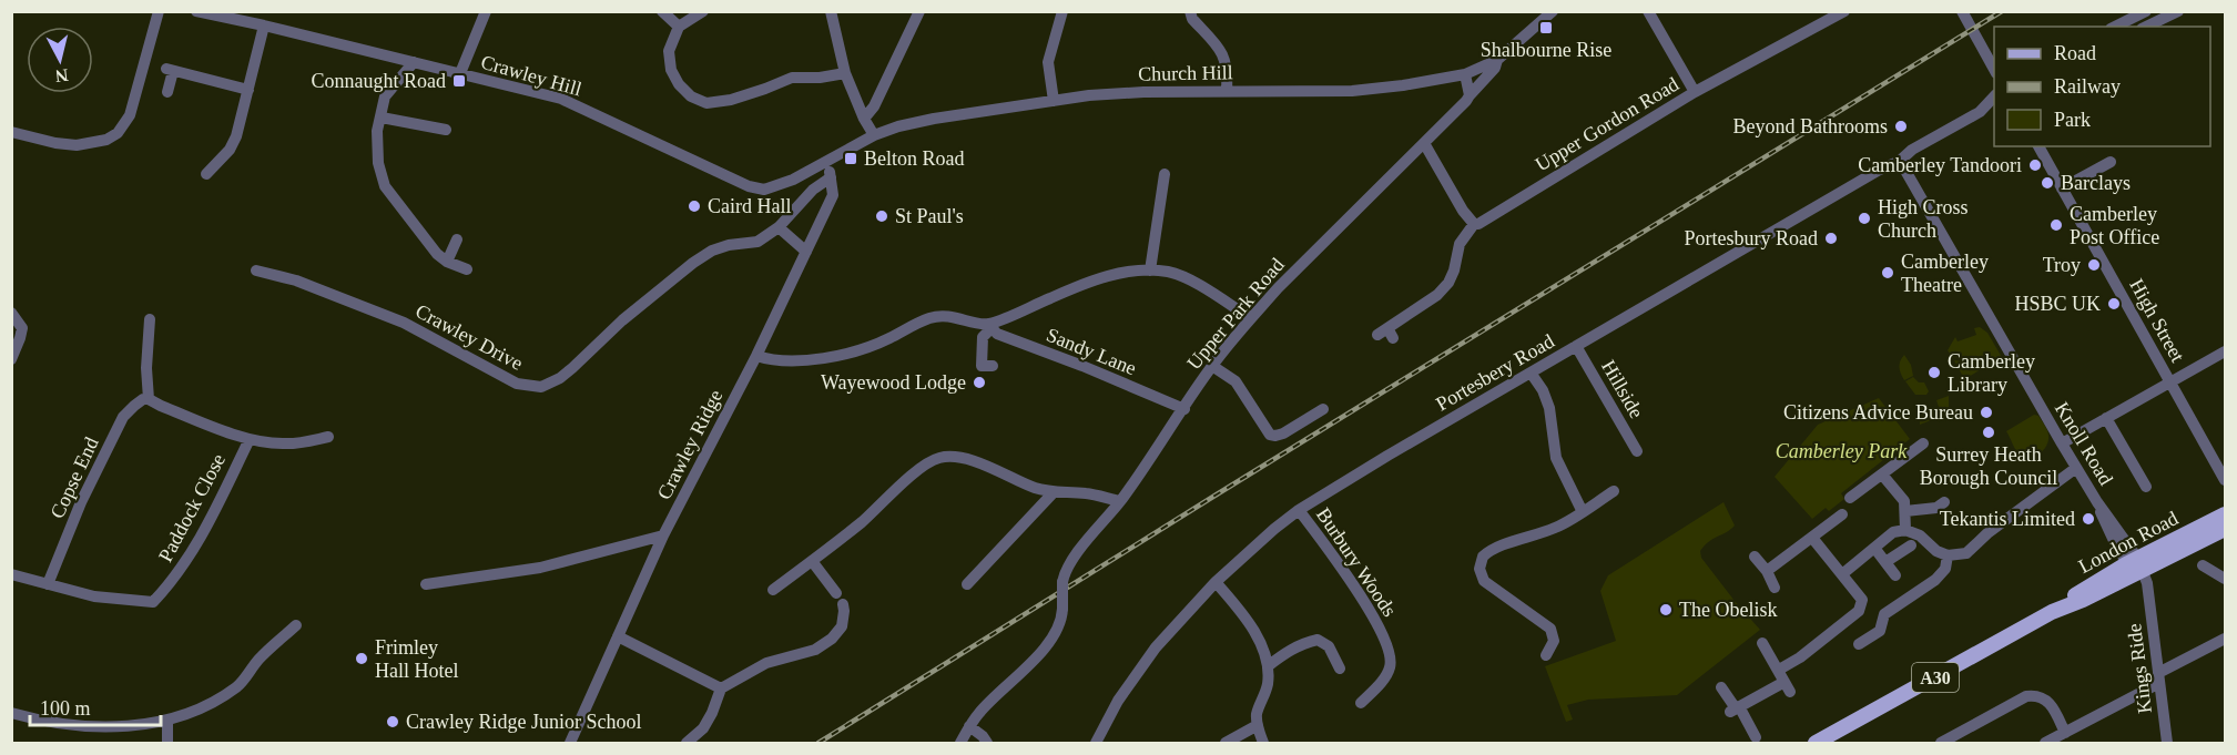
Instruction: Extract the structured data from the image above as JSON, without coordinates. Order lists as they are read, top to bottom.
{
  "streets": {
    "main road": ["London Road", "A30"],
    "street": [
      "Church Hill",
      "Crawley Hill",
      "Upper Gordon Road",
      "Upper Park Road",
      "High Street",
      "Crawley Drive",
      "Sandy Lane",
      "Portesbery Road",
      "Hillside",
      "Knoll Road",
      "Crawley Ridge",
      "Copse End",
      "Paddock Close",
      "Burbury Woods",
      "Kings Ride"
    ]
  },
  "crossings": [
    ["Church Hill", "Crawley Hill"],
    ["Church Hill", "Upper Park Road"],
    ["Upper Park Road", "Sandy Lane"],
    ["Crawley Drive", "Crawley Ridge"],
    ["Sandy Lane", "Crawley Ridge"],
    ["Portesbery Road", "Hillside"],
    ["Portesbery Road", "Knoll Road"],
    ["Portesbery Road", "Burbury Woods"],
    ["Knoll Road", "London Road"],
    ["Knoll Road", "Kings Ride"],
    ["Copse End", "Paddock Close"],
    ["London Road", "Kings Ride"]
  ],
  "parks": ["Camberley Park"],
  "places": {
    "transit": ["Shalbourne Rise", "Connaught Road", "Belton Road"],
    "other": [
      "Beyond Bathrooms",
      "Camberley Tandoori",
      "Barclays",
      "Caird Hall",
      "St Paul's",
      "High Cross Church",
      "Camberley Post Office",
      "Portesbury Road",
      "Troy",
      "Camberley Theatre",
      "HSBC UK",
      "Camberley Library",
      "Wayewood Lodge",
      "Citizens Advice Bureau",
      "Surrey Heath Borough Council",
      "Tekantis Limited",
      "The Obelisk",
      "Frimley Hall Hotel",
      "Crawley Ridge Junior School"
    ]
  },
  "legend": ["Road", "Railway", "Park"],
  "scale_bar": "100 m",
  "north": "bottom"
}
